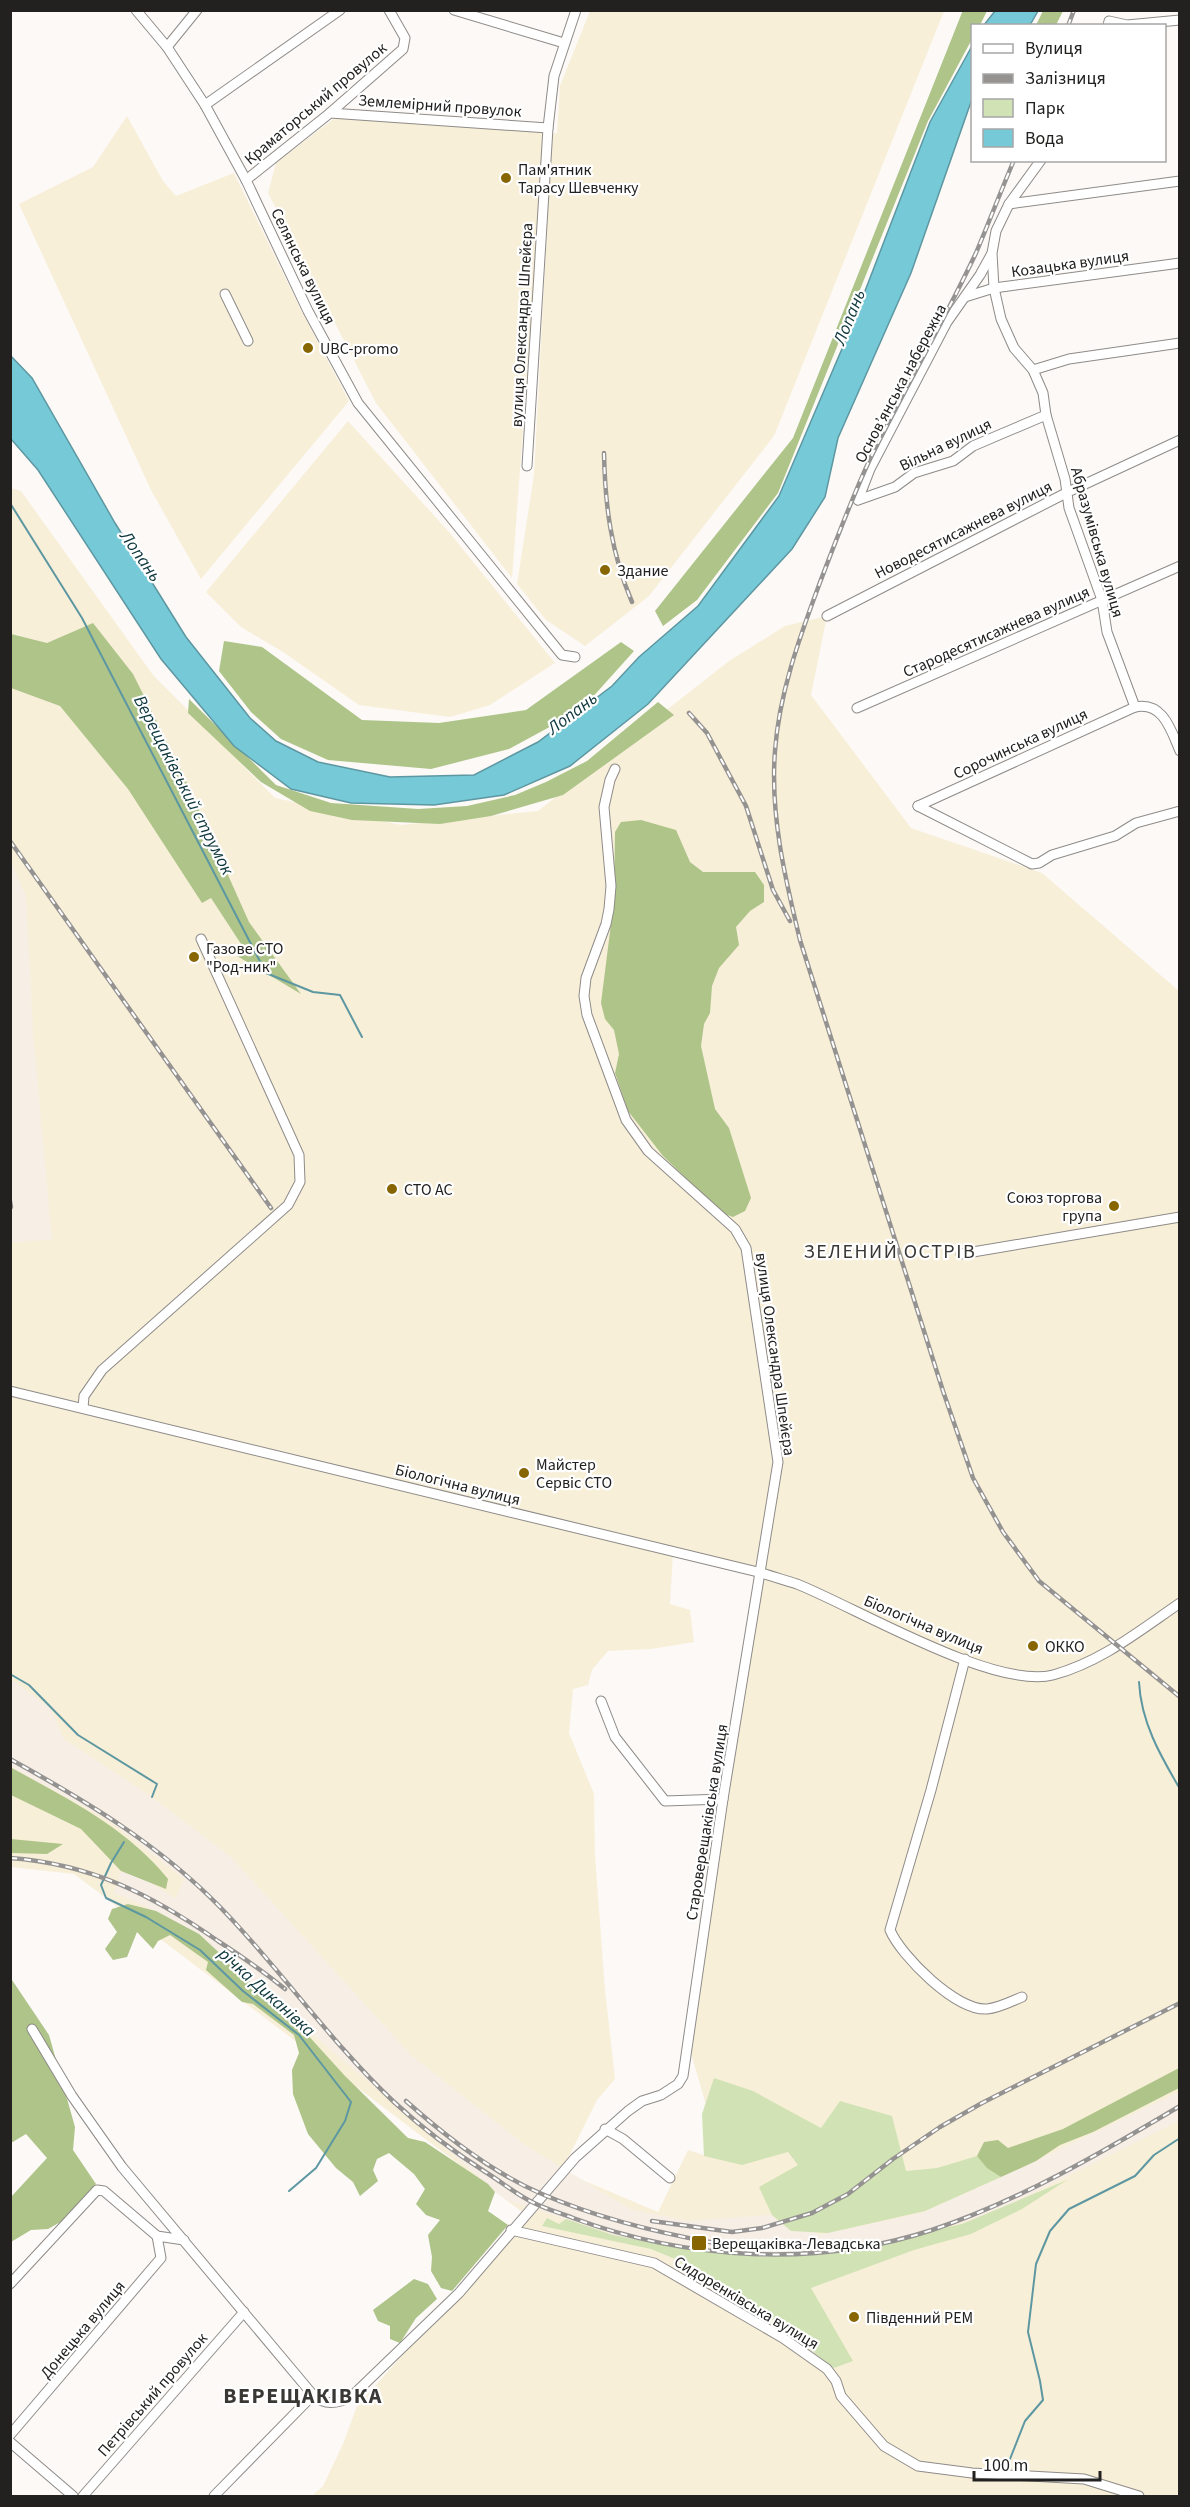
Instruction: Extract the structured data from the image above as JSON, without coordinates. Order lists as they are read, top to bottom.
{
  "streets": {
    "street": [
      "Краматорський провулок",
      "Землемірний провулок",
      "Козацька вулиця",
      "Селянська вулиця",
      "вулиця Олександра Шпейєра",
      "Основ’янська набережна",
      "Вільна вулиця",
      "Новодесятисажнева вулиця",
      "Абразумівська вулиця",
      "Стародесятисажнева вулиця",
      "Сорочинська вулиця",
      "Біологічна вулиця",
      "Староверещаківська вулиця",
      "Сидоренківська вулиця",
      "Донецька вулиця",
      "Петрівський провулок"
    ]
  },
  "crossings": [
    ["Краматорський провулок", "Землемірний провулок"],
    ["Краматорський провулок", "Селянська вулиця"],
    ["Землемірний провулок", "вулиця Олександра Шпейєра"],
    ["Козацька вулиця", "Основ’янська набережна"],
    ["Козацька вулиця", "Абразумівська вулиця"],
    ["вулиця Олександра Шпейєра", "Біологічна вулиця"],
    ["вулиця Олександра Шпейєра", "Староверещаківська вулиця"],
    ["Основ’янська набережна", "Вільна вулиця"],
    ["Основ’янська набережна", "Абразумівська вулиця"],
    ["Вільна вулиця", "Абразумівська вулиця"],
    ["Новодесятисажнева вулиця", "Абразумівська вулиця"],
    ["Абразумівська вулиця", "Стародесятисажнева вулиця"],
    ["Абразумівська вулиця", "Сорочинська вулиця"],
    ["Біологічна вулиця", "Староверещаківська вулиця"]
  ],
  "districts": ["ЗЕЛЕНИЙ ОСТРІВ", "ВЕРЕЩАКІВКА"],
  "water": ["Лопань", "Верещаківський струмок", "річка Диканівка"],
  "places": {
    "other": [
      "Пам'ятник Тарасу Шевченку",
      "UBC-promo",
      "Здание",
      "Газове СТО \"Род-ник\"",
      "СТО АС",
      "Союз торгова група",
      "Майстер Сервіс СТО",
      "ОККО",
      "Південний РЕМ"
    ],
    "transit": ["Верещаківка-Левадська"]
  },
  "legend": [
    "Вулиця",
    "Залізниця",
    "Парк",
    "Вода"
  ],
  "scale_bar": "100 m"
}
